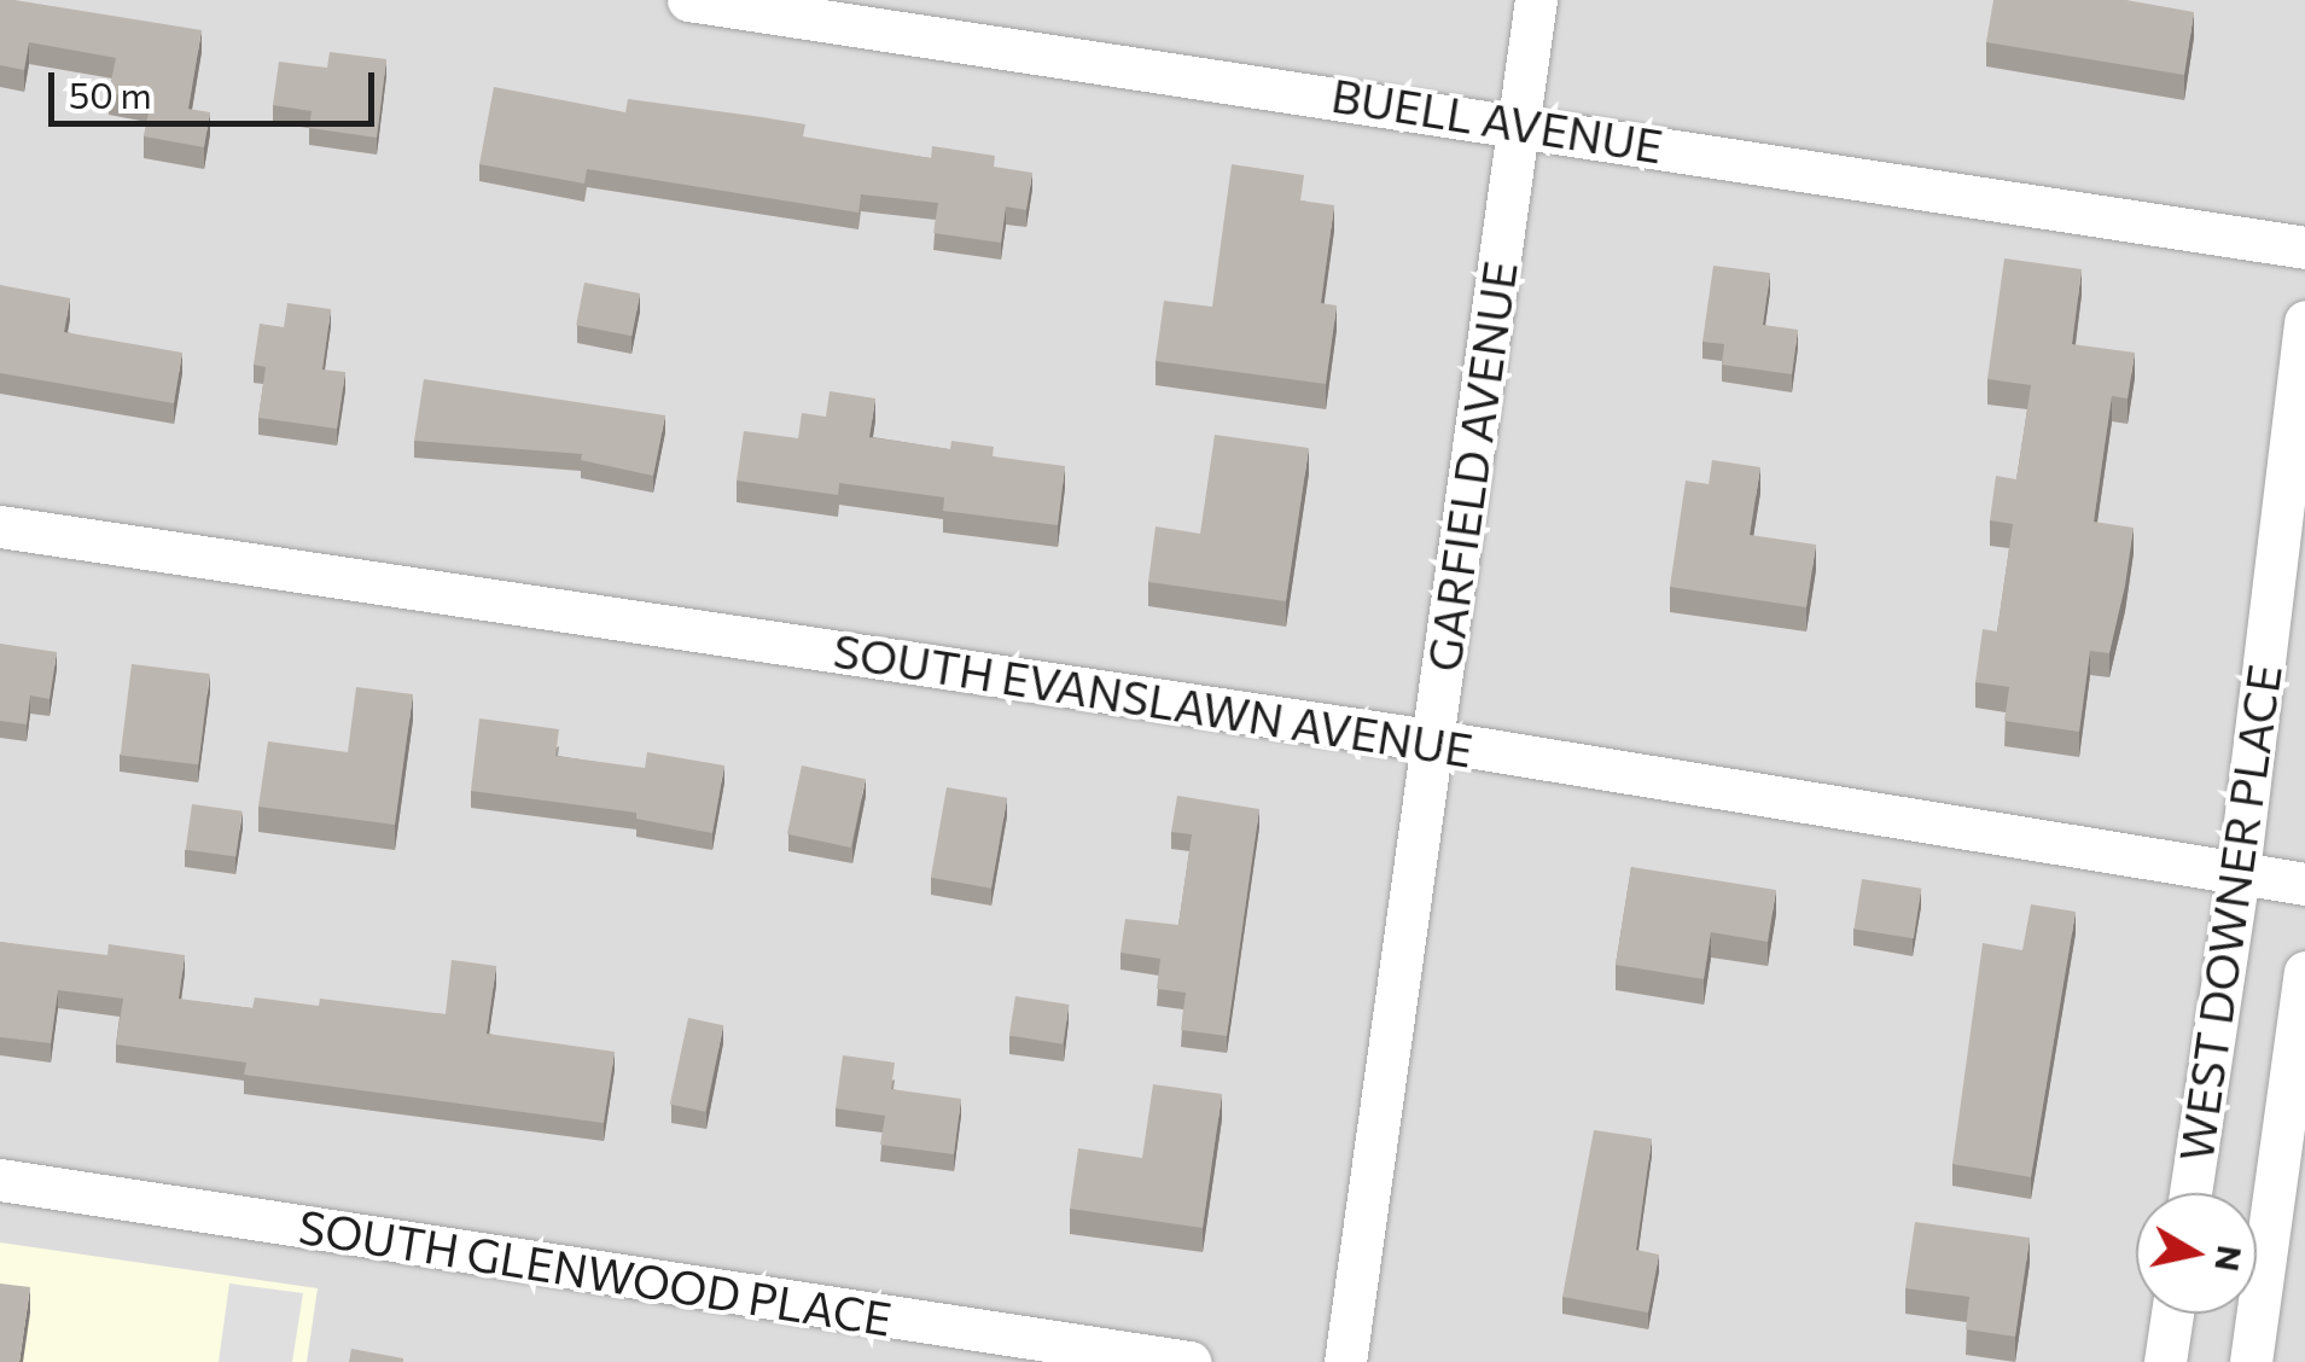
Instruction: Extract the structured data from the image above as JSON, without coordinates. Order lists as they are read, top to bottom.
{
  "streets": {
    "street": [
      "BUELL AVENUE",
      "GARFIELD AVENUE",
      "SOUTH EVANSLAWN AVENUE",
      "WEST DOWNER PLACE",
      "SOUTH GLENWOOD PLACE"
    ]
  },
  "crossings": [
    ["BUELL AVENUE", "GARFIELD AVENUE"],
    ["GARFIELD AVENUE", "SOUTH EVANSLAWN AVENUE"],
    ["SOUTH EVANSLAWN AVENUE", "WEST DOWNER PLACE"]
  ],
  "scale_bar": "50 m",
  "north": "right"
}
